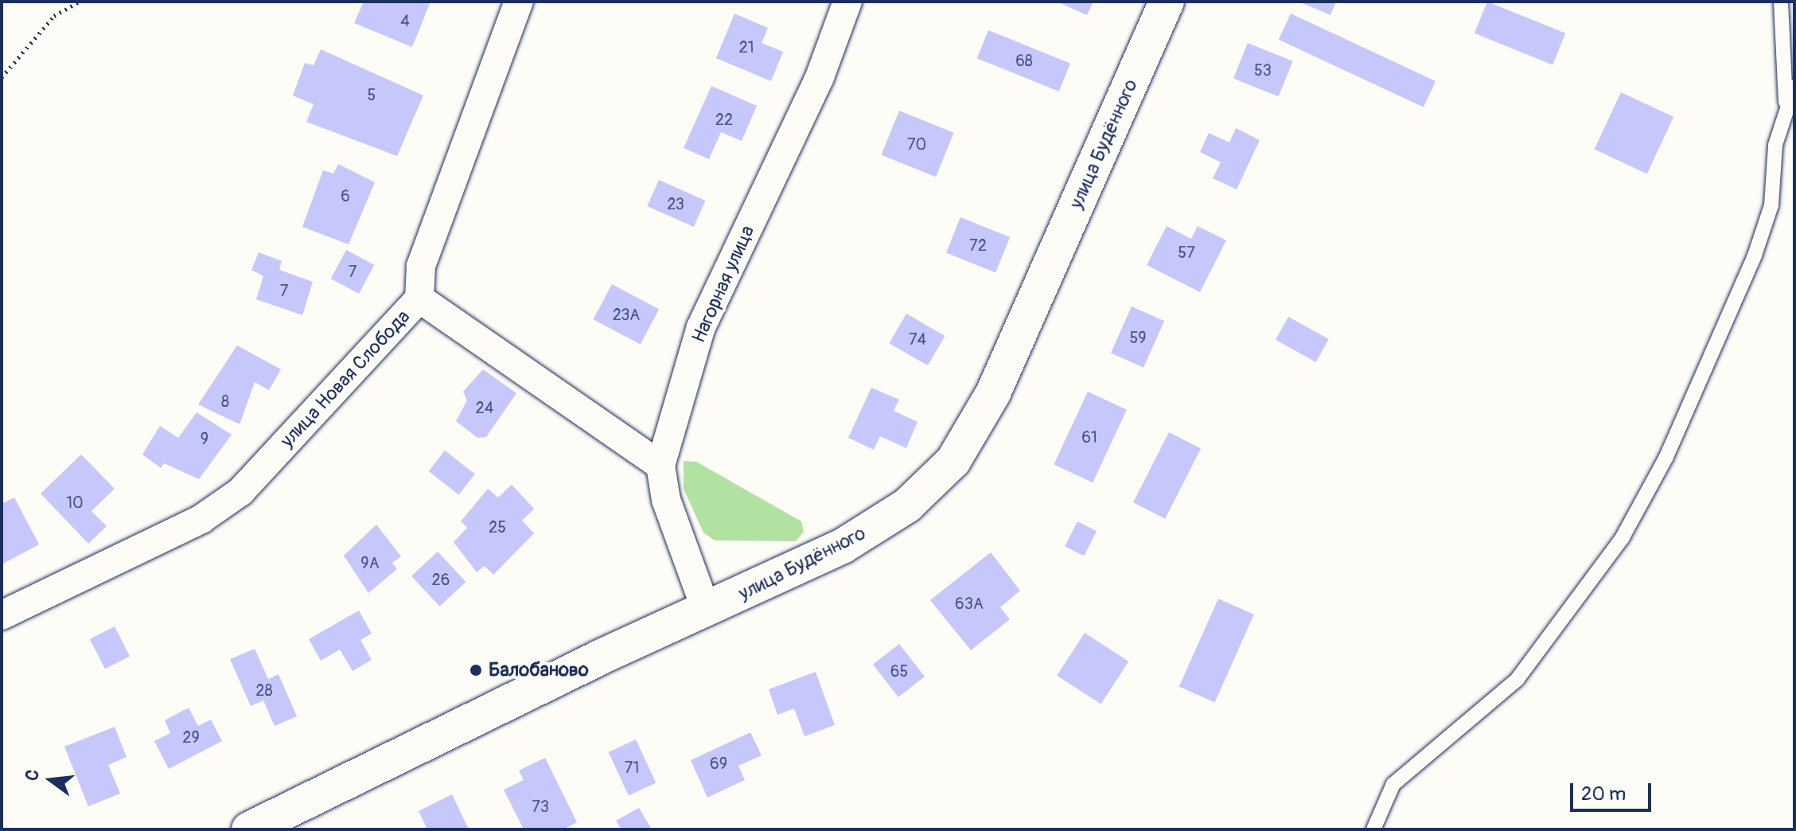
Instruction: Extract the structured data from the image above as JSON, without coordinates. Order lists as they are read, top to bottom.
{
  "streets": {
    "main road": ["улица Будённого"],
    "street": ["Нагорная улица", "улица Новая Слобода"]
  },
  "crossings": [
    ["улица Будённого", "Нагорная улица"]
  ],
  "places": ["Балобаново"],
  "house_numbers": [
    "4",
    "21",
    "68",
    "53",
    "5",
    "22",
    "70",
    "6",
    "23",
    "72",
    "57",
    "7",
    "7",
    "23А",
    "59",
    "74",
    "8",
    "24",
    "61",
    "9",
    "10",
    "25",
    "9А",
    "26",
    "63А",
    "65",
    "28",
    "29",
    "69",
    "71",
    "73"
  ],
  "scale_bar": "20 m",
  "north": "left"
}
